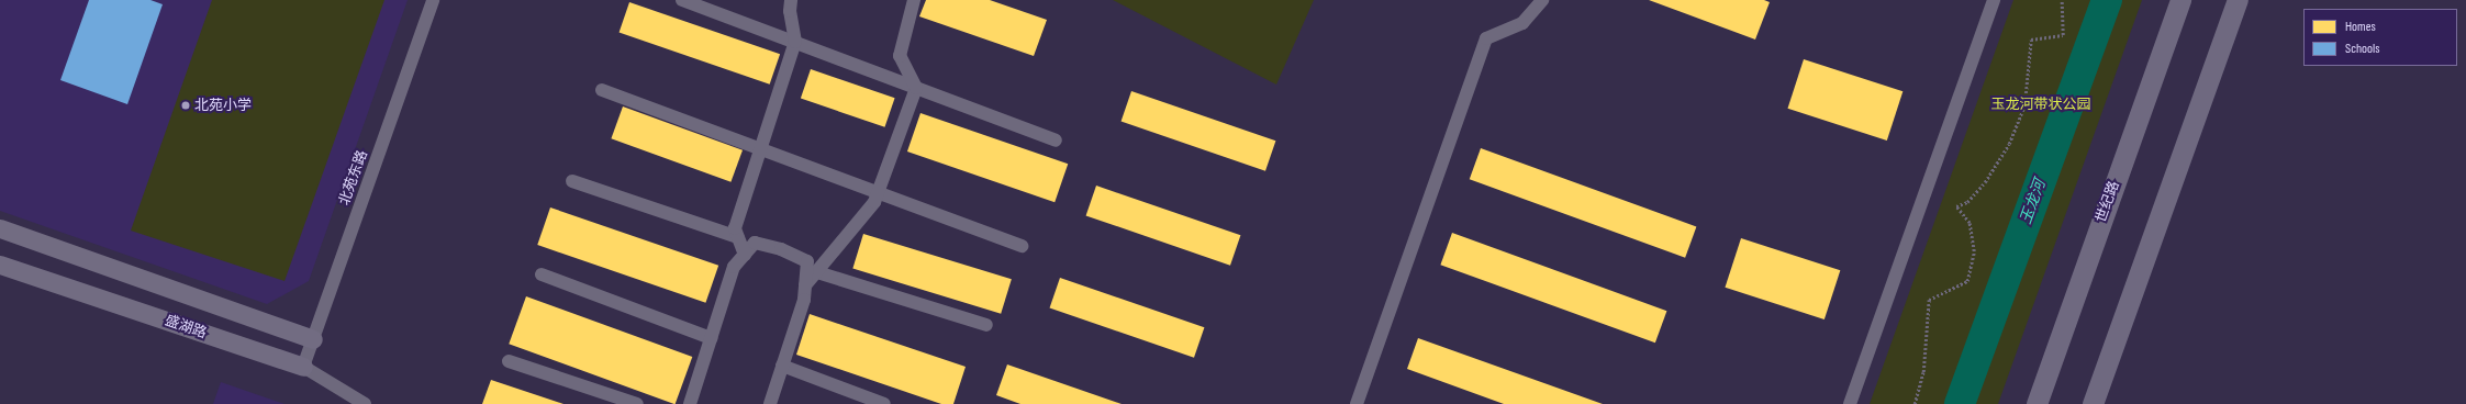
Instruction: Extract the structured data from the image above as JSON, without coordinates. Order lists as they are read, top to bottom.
{
  "streets": {
    "main road": ["世纪路", "盛湖路"],
    "street": ["北苑东路"]
  },
  "crossings": [
    ["北苑东路", "盛湖路"]
  ],
  "water": ["玉龙河"],
  "parks": ["玉龙河带状公园"],
  "places": ["北苑小学"],
  "legend": ["Homes", "Schools"]
}
